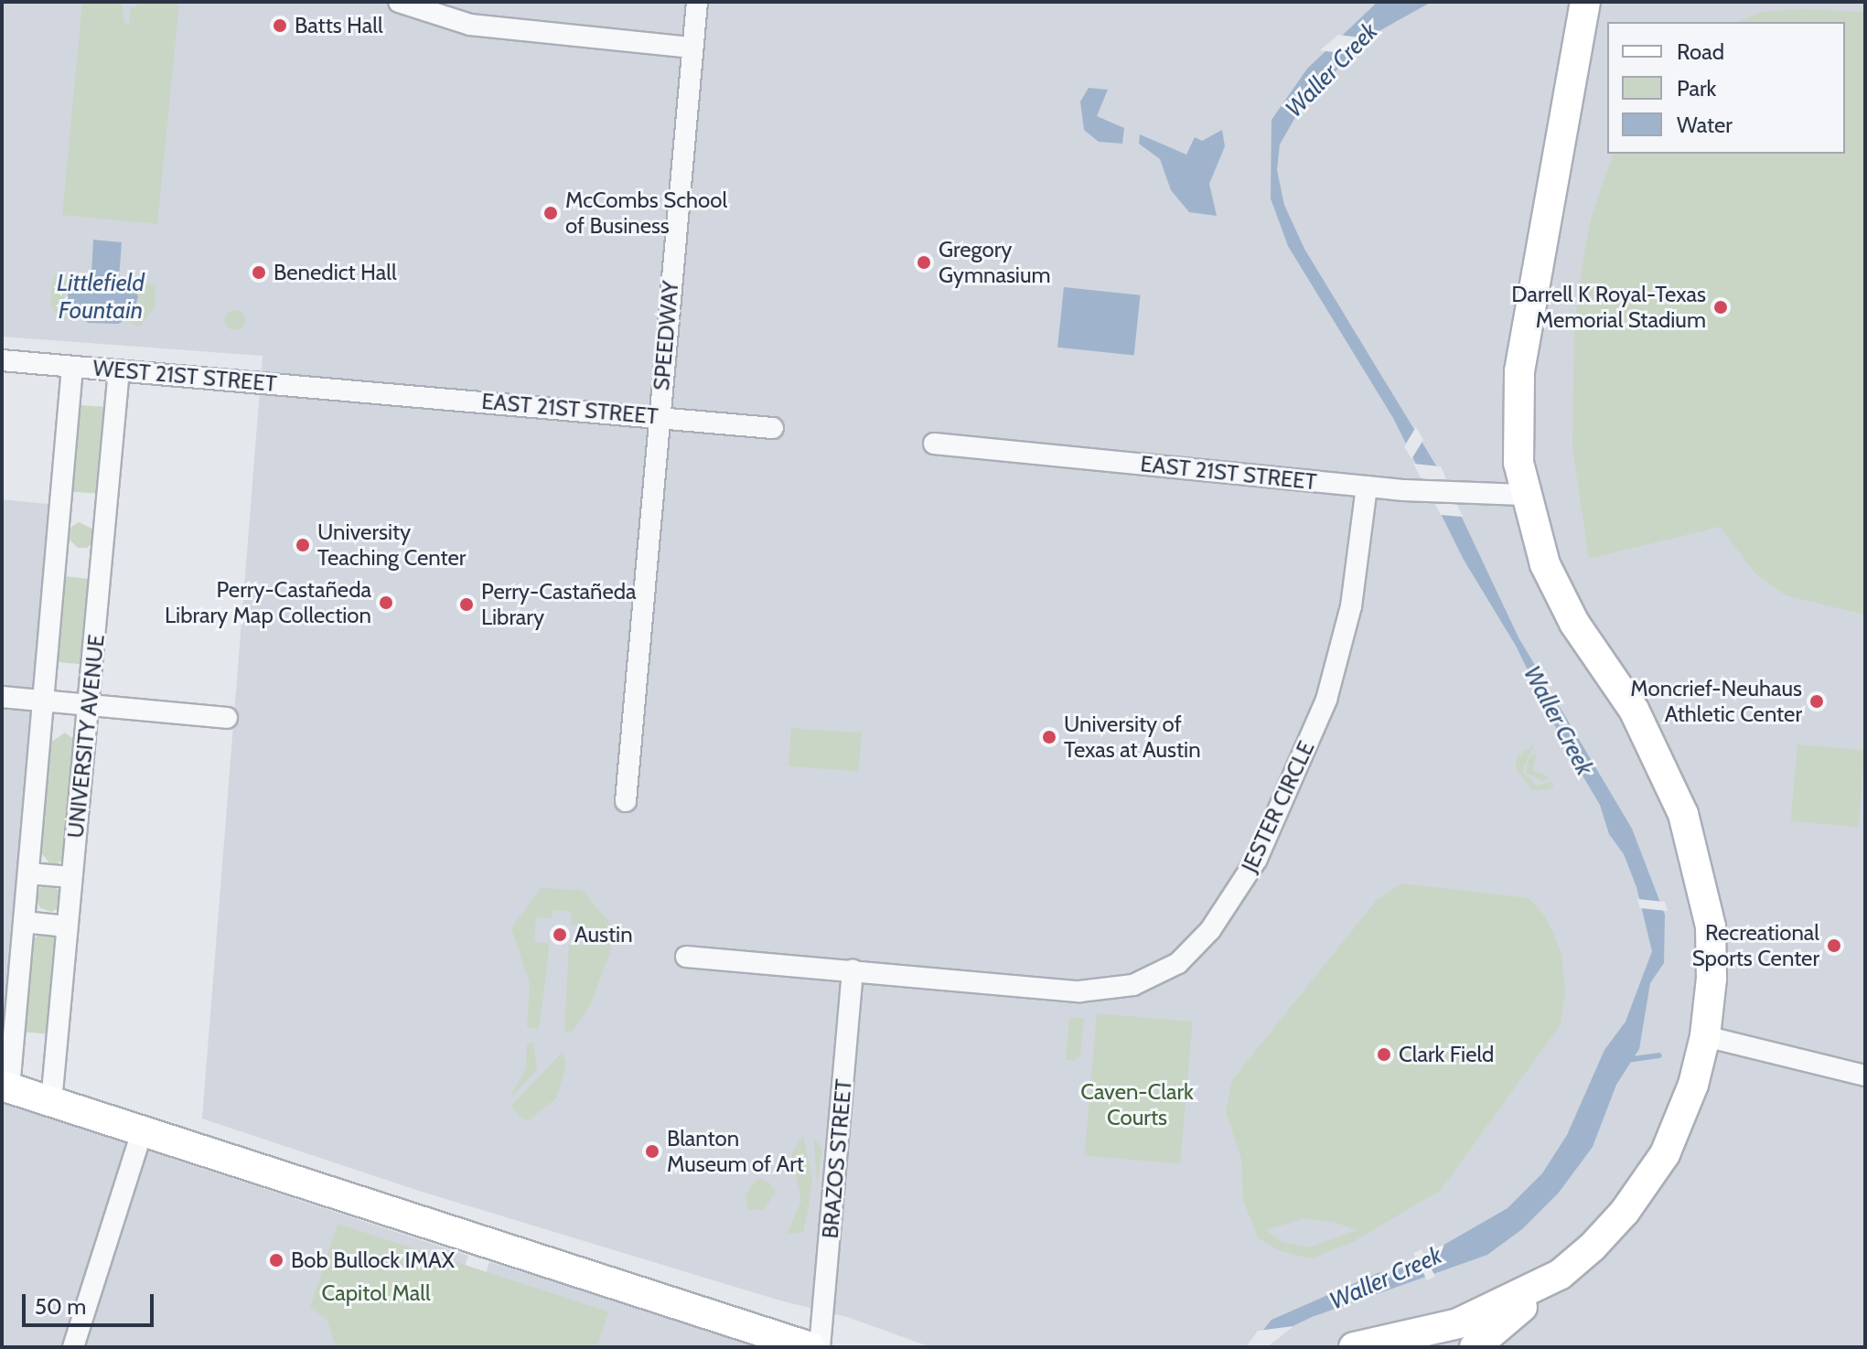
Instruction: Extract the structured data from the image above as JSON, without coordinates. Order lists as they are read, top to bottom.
{
  "streets": {
    "street": [
      "SPEEDWAY",
      "WEST 21ST STREET",
      "EAST 21ST STREET",
      "UNIVERSITY AVENUE",
      "JESTER CIRCLE",
      "BRAZOS STREET"
    ]
  },
  "crossings": [
    ["SPEEDWAY", "EAST 21ST STREET"],
    ["WEST 21ST STREET", "EAST 21ST STREET"],
    ["WEST 21ST STREET", "UNIVERSITY AVENUE"],
    ["EAST 21ST STREET", "JESTER CIRCLE"],
    ["JESTER CIRCLE", "BRAZOS STREET"]
  ],
  "water": ["Waller Creek", "Littlefield Fountain"],
  "parks": ["Caven-Clark Courts", "Capitol Mall"],
  "places": [
    "Batts Hall",
    "McCombs School of Business",
    "Gregory Gymnasium",
    "Benedict Hall",
    "Darrell K Royal-Texas Memorial Stadium",
    "University Teaching Center",
    "Perry-Castañeda Library Map Collection",
    "Perry-Castañeda Library",
    "Moncrief-Neuhaus Athletic Center",
    "University of Texas at Austin",
    "Austin",
    "Recreational Sports Center",
    "Clark Field",
    "Blanton Museum of Art",
    "Bob Bullock IMAX"
  ],
  "legend": ["Road", "Park", "Water"],
  "scale_bar": "50 m"
}
